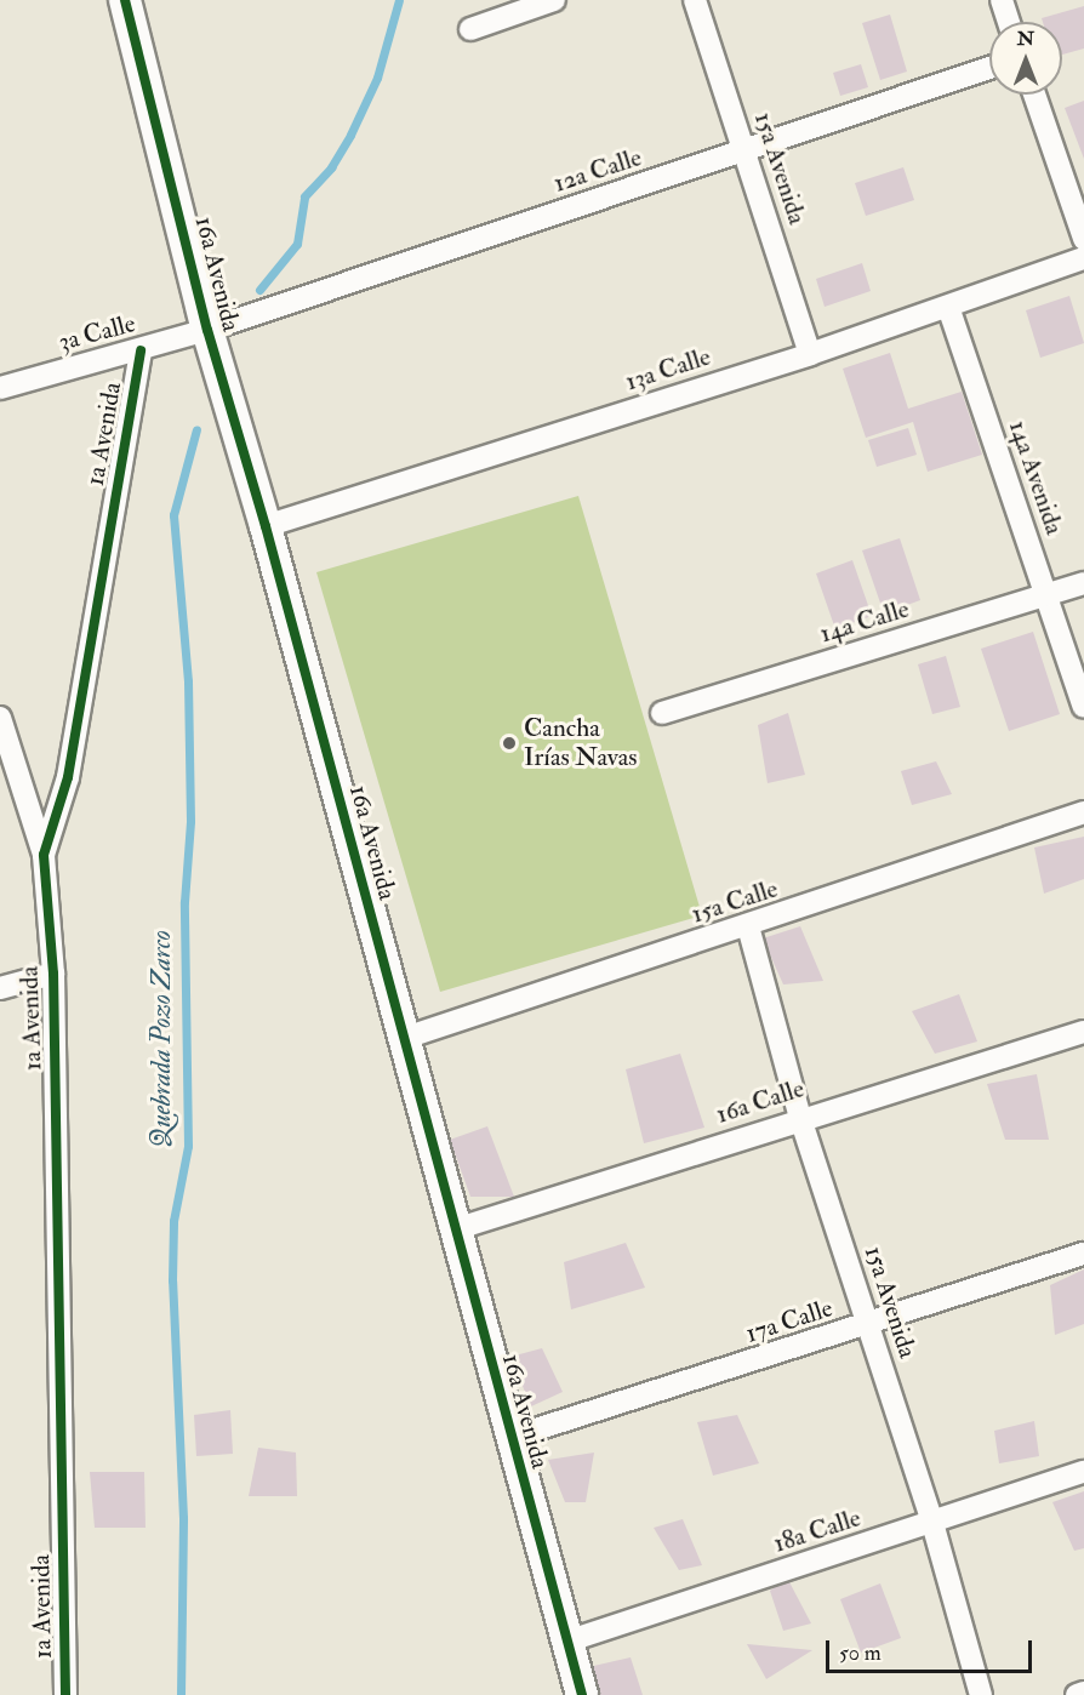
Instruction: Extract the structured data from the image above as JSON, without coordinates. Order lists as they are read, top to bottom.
{
  "streets": {
    "street": [
      "15a Avenida",
      "12a Calle",
      "16a Avenida",
      "3a Calle",
      "13a Calle",
      "1a Avenida",
      "14a Avenida",
      "14a Calle",
      "15a Calle",
      "16a Calle",
      "17a Calle",
      "18a Calle"
    ]
  },
  "crossings": [
    ["15a Avenida", "12a Calle"],
    ["15a Avenida", "13a Calle"],
    ["15a Avenida", "15a Calle"],
    ["15a Avenida", "16a Calle"],
    ["15a Avenida", "17a Calle"],
    ["15a Avenida", "18a Calle"],
    ["12a Calle", "16a Avenida"],
    ["12a Calle", "3a Calle"],
    ["16a Avenida", "3a Calle"],
    ["16a Avenida", "13a Calle"],
    ["16a Avenida", "15a Calle"],
    ["16a Avenida", "16a Calle"],
    ["16a Avenida", "17a Calle"],
    ["16a Avenida", "18a Calle"],
    ["3a Calle", "1a Avenida"],
    ["13a Calle", "14a Avenida"],
    ["14a Avenida", "14a Calle"]
  ],
  "water": ["Quebrada Pozo Zarco"],
  "places": ["Cancha Irías Navas"],
  "scale_bar": "50 m",
  "north": "top"
}
